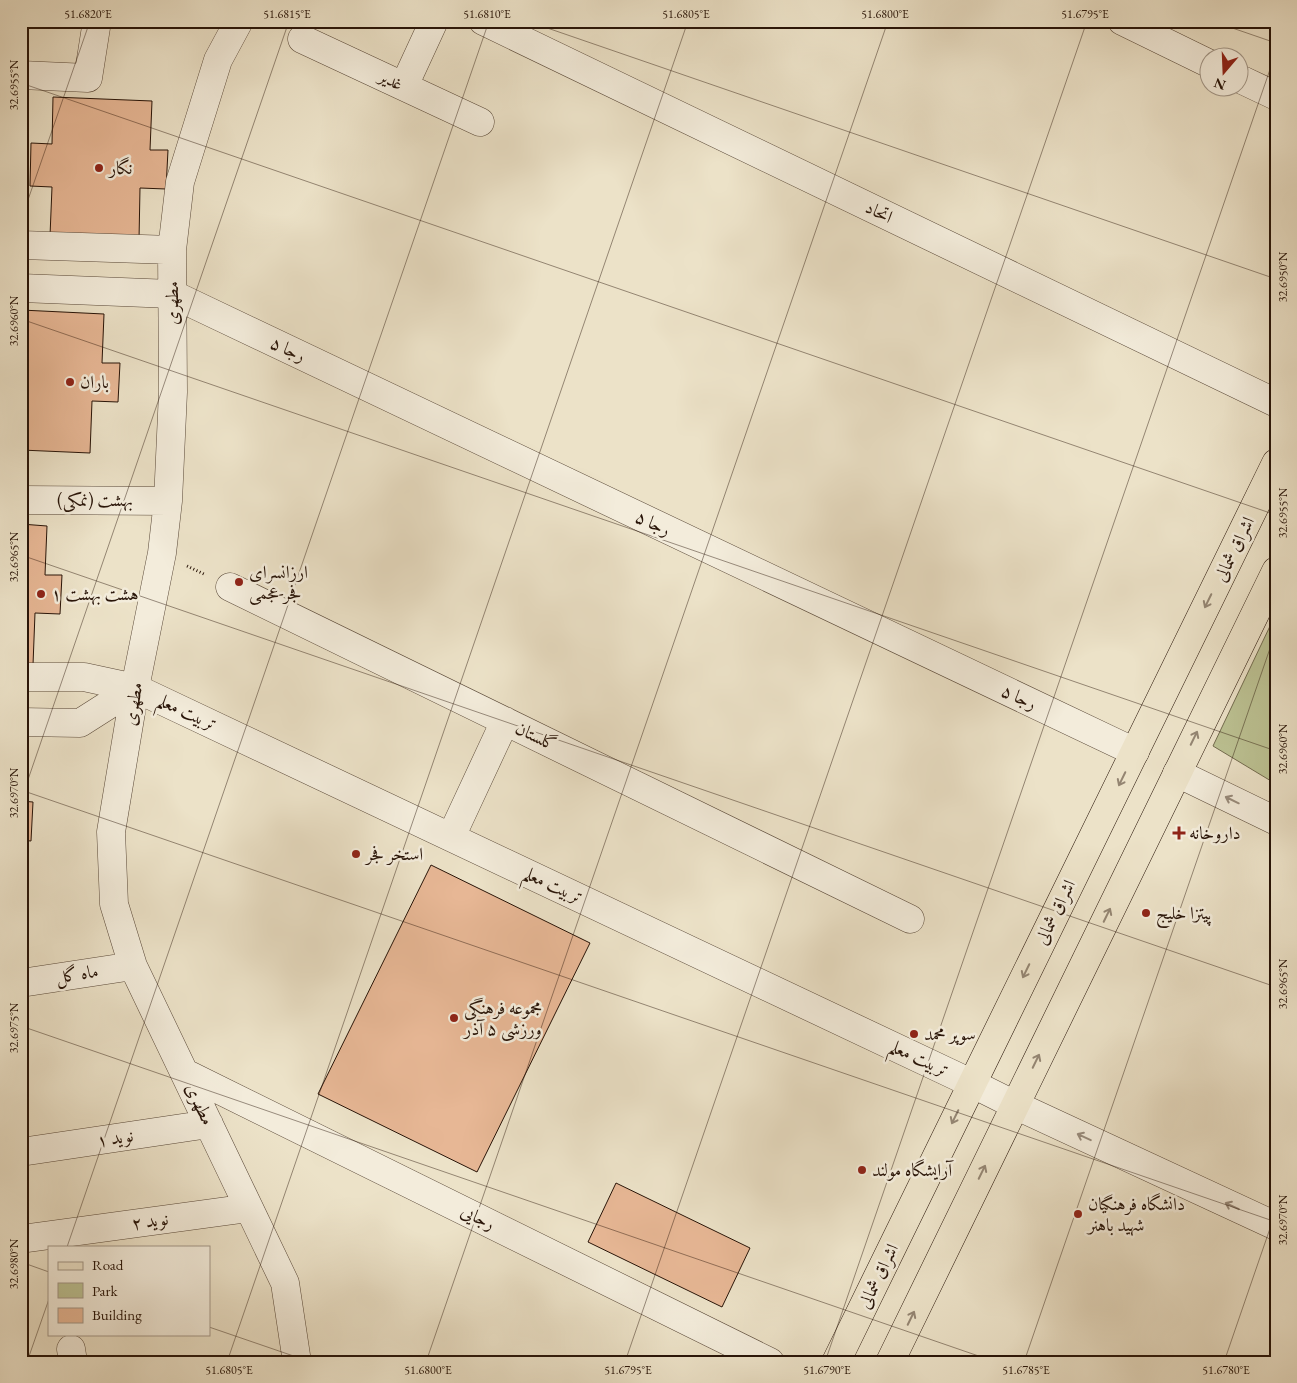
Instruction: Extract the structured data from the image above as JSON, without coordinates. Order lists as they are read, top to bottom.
{
  "streets": {
    "main road": ["اشراق شمالی"],
    "street": [
      "غدیر",
      "اتحاد",
      "مطهری",
      "رجا ۵",
      "بهشت (نمکی)",
      "تربیت معلم",
      "گلستان",
      "ماه گل",
      "نوید ۱",
      "رجایی",
      "نوید ۲"
    ]
  },
  "crossings": [
    ["مطهری", "رجا ۵"],
    ["مطهری", "بهشت (نمکی)"],
    ["مطهری", "تربیت معلم"],
    ["مطهری", "ماه گل"],
    ["مطهری", "نوید ۱"],
    ["مطهری", "رجایی"],
    ["مطهری", "نوید ۲"],
    ["رجا ۵", "اشراق شمالی"],
    ["اشراق شمالی", "تربیت معلم"]
  ],
  "places": {
    "other": [
      "نگار",
      "باران",
      "ارزانسرای فجر-عجمی",
      "هشت بهشت ۱",
      "استخر فجر",
      "پیتزا خلیج",
      "مجموعه فرهنگی ورزشی ۵ آذر",
      "سوپر محمد",
      "آرایشگاه مولند",
      "دانشگاه فرهنگیان شهید باهنر"
    ],
    "health": ["داروخانه"]
  },
  "legend": ["Road", "Park", "Building"],
  "north": "bottom",
  "coordinates": [
    "51.6820°E",
    "51.6815°E",
    "51.6810°E",
    "51.6805°E",
    "51.6800°E",
    "51.6795°E",
    "32.6955°N",
    "32.6950°N",
    "32.6960°N",
    "32.6965°N",
    "32.6970°N",
    "32.6975°N",
    "32.6980°N",
    "51.6790°E",
    "51.6785°E",
    "51.6780°E"
  ]
}
